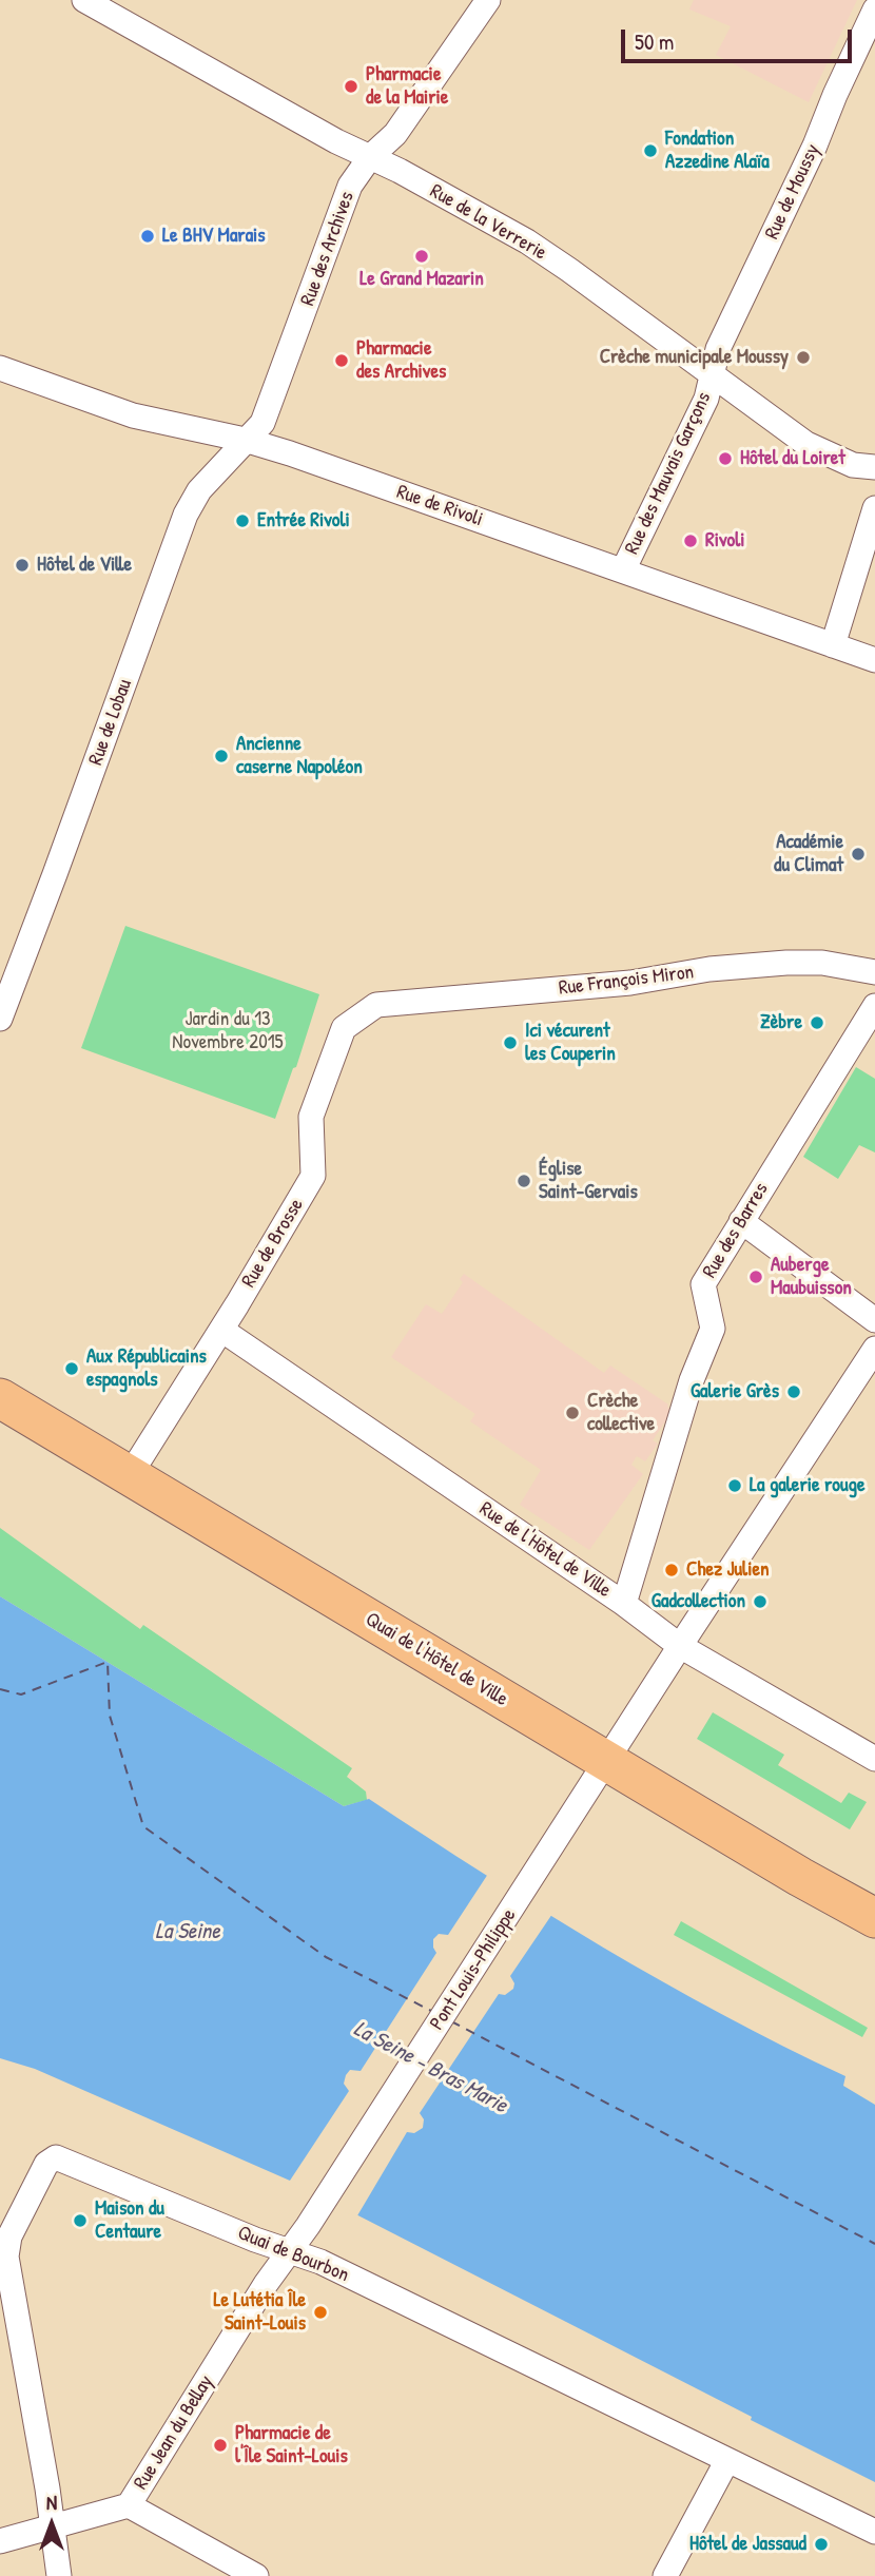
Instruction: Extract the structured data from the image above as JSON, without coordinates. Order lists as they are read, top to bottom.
{
  "streets": {
    "main road": ["Quai de l'Hôtel de Ville"],
    "street": [
      "Rue de Moussy",
      "Rue de la Verrerie",
      "Rue des Archives",
      "Rue des Mauvais Garçons",
      "Rue de Rivoli",
      "Rue de Lobau",
      "Rue François Miron",
      "Rue des Barres",
      "Rue de Brosse",
      "Rue de l'Hôtel de Ville",
      "Pont Louis-Philippe",
      "Quai de Bourbon",
      "Rue Jean du Bellay"
    ]
  },
  "crossings": [
    ["Rue de Moussy", "Rue de la Verrerie"],
    ["Rue de Moussy", "Rue des Mauvais Garçons"],
    ["Rue de la Verrerie", "Rue des Archives"],
    ["Rue de la Verrerie", "Rue des Mauvais Garçons"],
    ["Rue des Archives", "Rue de Rivoli"],
    ["Rue des Archives", "Rue de Lobau"],
    ["Rue des Mauvais Garçons", "Rue de Rivoli"],
    ["Rue de Rivoli", "Rue de Lobau"],
    ["Rue François Miron", "Rue de Brosse"],
    ["Rue des Barres", "Rue de l'Hôtel de Ville"],
    ["Rue de Brosse", "Rue de l'Hôtel de Ville"],
    ["Rue de Brosse", "Quai de l'Hôtel de Ville"],
    ["Rue de l'Hôtel de Ville", "Pont Louis-Philippe"],
    ["Quai de l'Hôtel de Ville", "Pont Louis-Philippe"],
    ["Pont Louis-Philippe", "Quai de Bourbon"],
    ["Pont Louis-Philippe", "Rue Jean du Bellay"],
    ["Quai de Bourbon", "Rue Jean du Bellay"]
  ],
  "water": ["La Seine", "La Seine - Bras Marie"],
  "parks": ["Jardin du 13 Novembre 2015"],
  "places": [
    "Pharmacie de la Mairie",
    "Fondation Azzedine Alaïa",
    "Le BHV Marais",
    "Le Grand Mazarin",
    "Crèche municipale Moussy",
    "Pharmacie des Archives",
    "Hôtel du Loiret",
    "Entrée Rivoli",
    "Rivoli",
    "Hôtel de Ville",
    "Ancienne caserne Napoléon",
    "Académie du Climat",
    "Zèbre",
    "Ici vécurent les Couperin",
    "Église Saint-Gervais",
    "Auberge Maubuisson",
    "Aux Républicains espagnols",
    "Galerie Grès",
    "Crèche collective",
    "La galerie rouge",
    "Chez Julien",
    "Gadcollection",
    "Maison du Centaure",
    "Le Lutétia Île Saint-Louis",
    "Pharmacie de l'Île Saint-Louis",
    "Hôtel de Jassaud"
  ],
  "scale_bar": "50 m",
  "north": "top"
}
